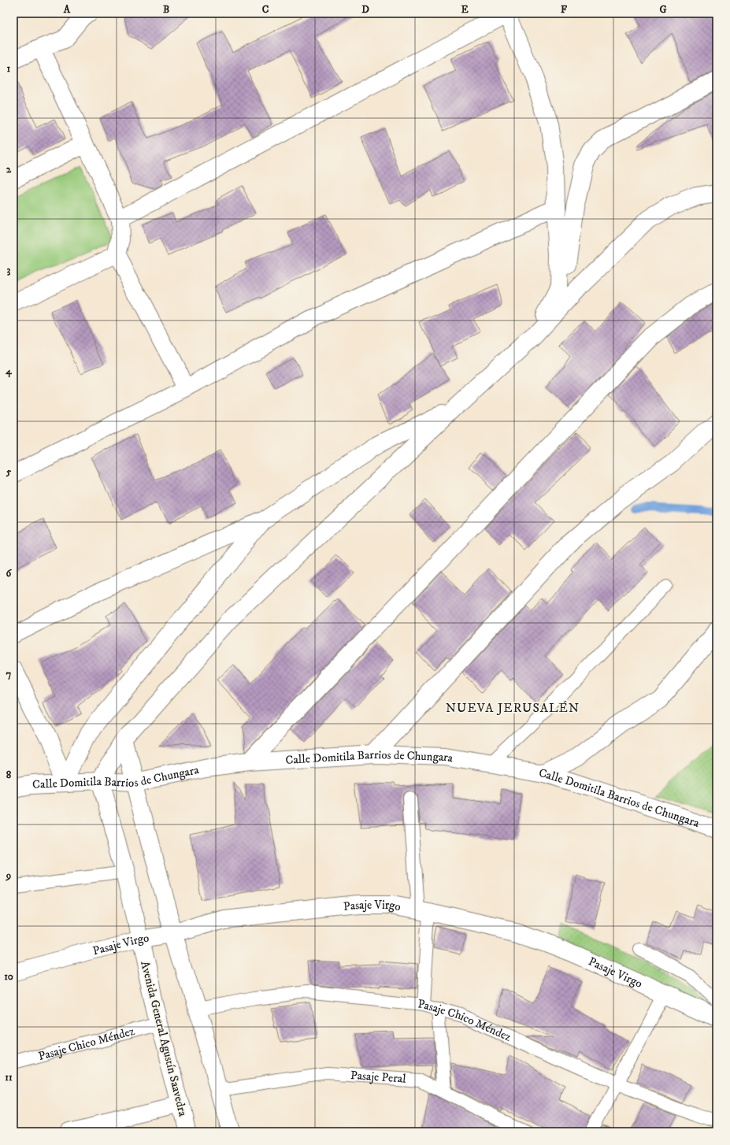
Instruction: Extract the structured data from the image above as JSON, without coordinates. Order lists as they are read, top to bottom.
{
  "streets": {
    "street": ["Calle Domitila Barrios de Chungara", "Pasaje Virgo", "Avenida General Agustín Saavedra"],
    "lane": ["Pasaje Chico Méndez", "Pasaje Peral"]
  },
  "crossings": [
    ["Calle Domitila Barrios de Chungara", "Avenida General Agustín Saavedra"],
    ["Pasaje Virgo", "Avenida General Agustín Saavedra"],
    ["Pasaje Chico Méndez", "Avenida General Agustín Saavedra"]
  ],
  "districts": ["NUEVA JERUSALÉN"],
  "grid": {
    "columns": [
      "A",
      "B",
      "C",
      "D",
      "E",
      "F",
      "G"
    ],
    "rows": [
      "1",
      "2",
      "3",
      "4",
      "5",
      "6",
      "7",
      "8",
      "9",
      "10",
      "11"
    ]
  }
}
